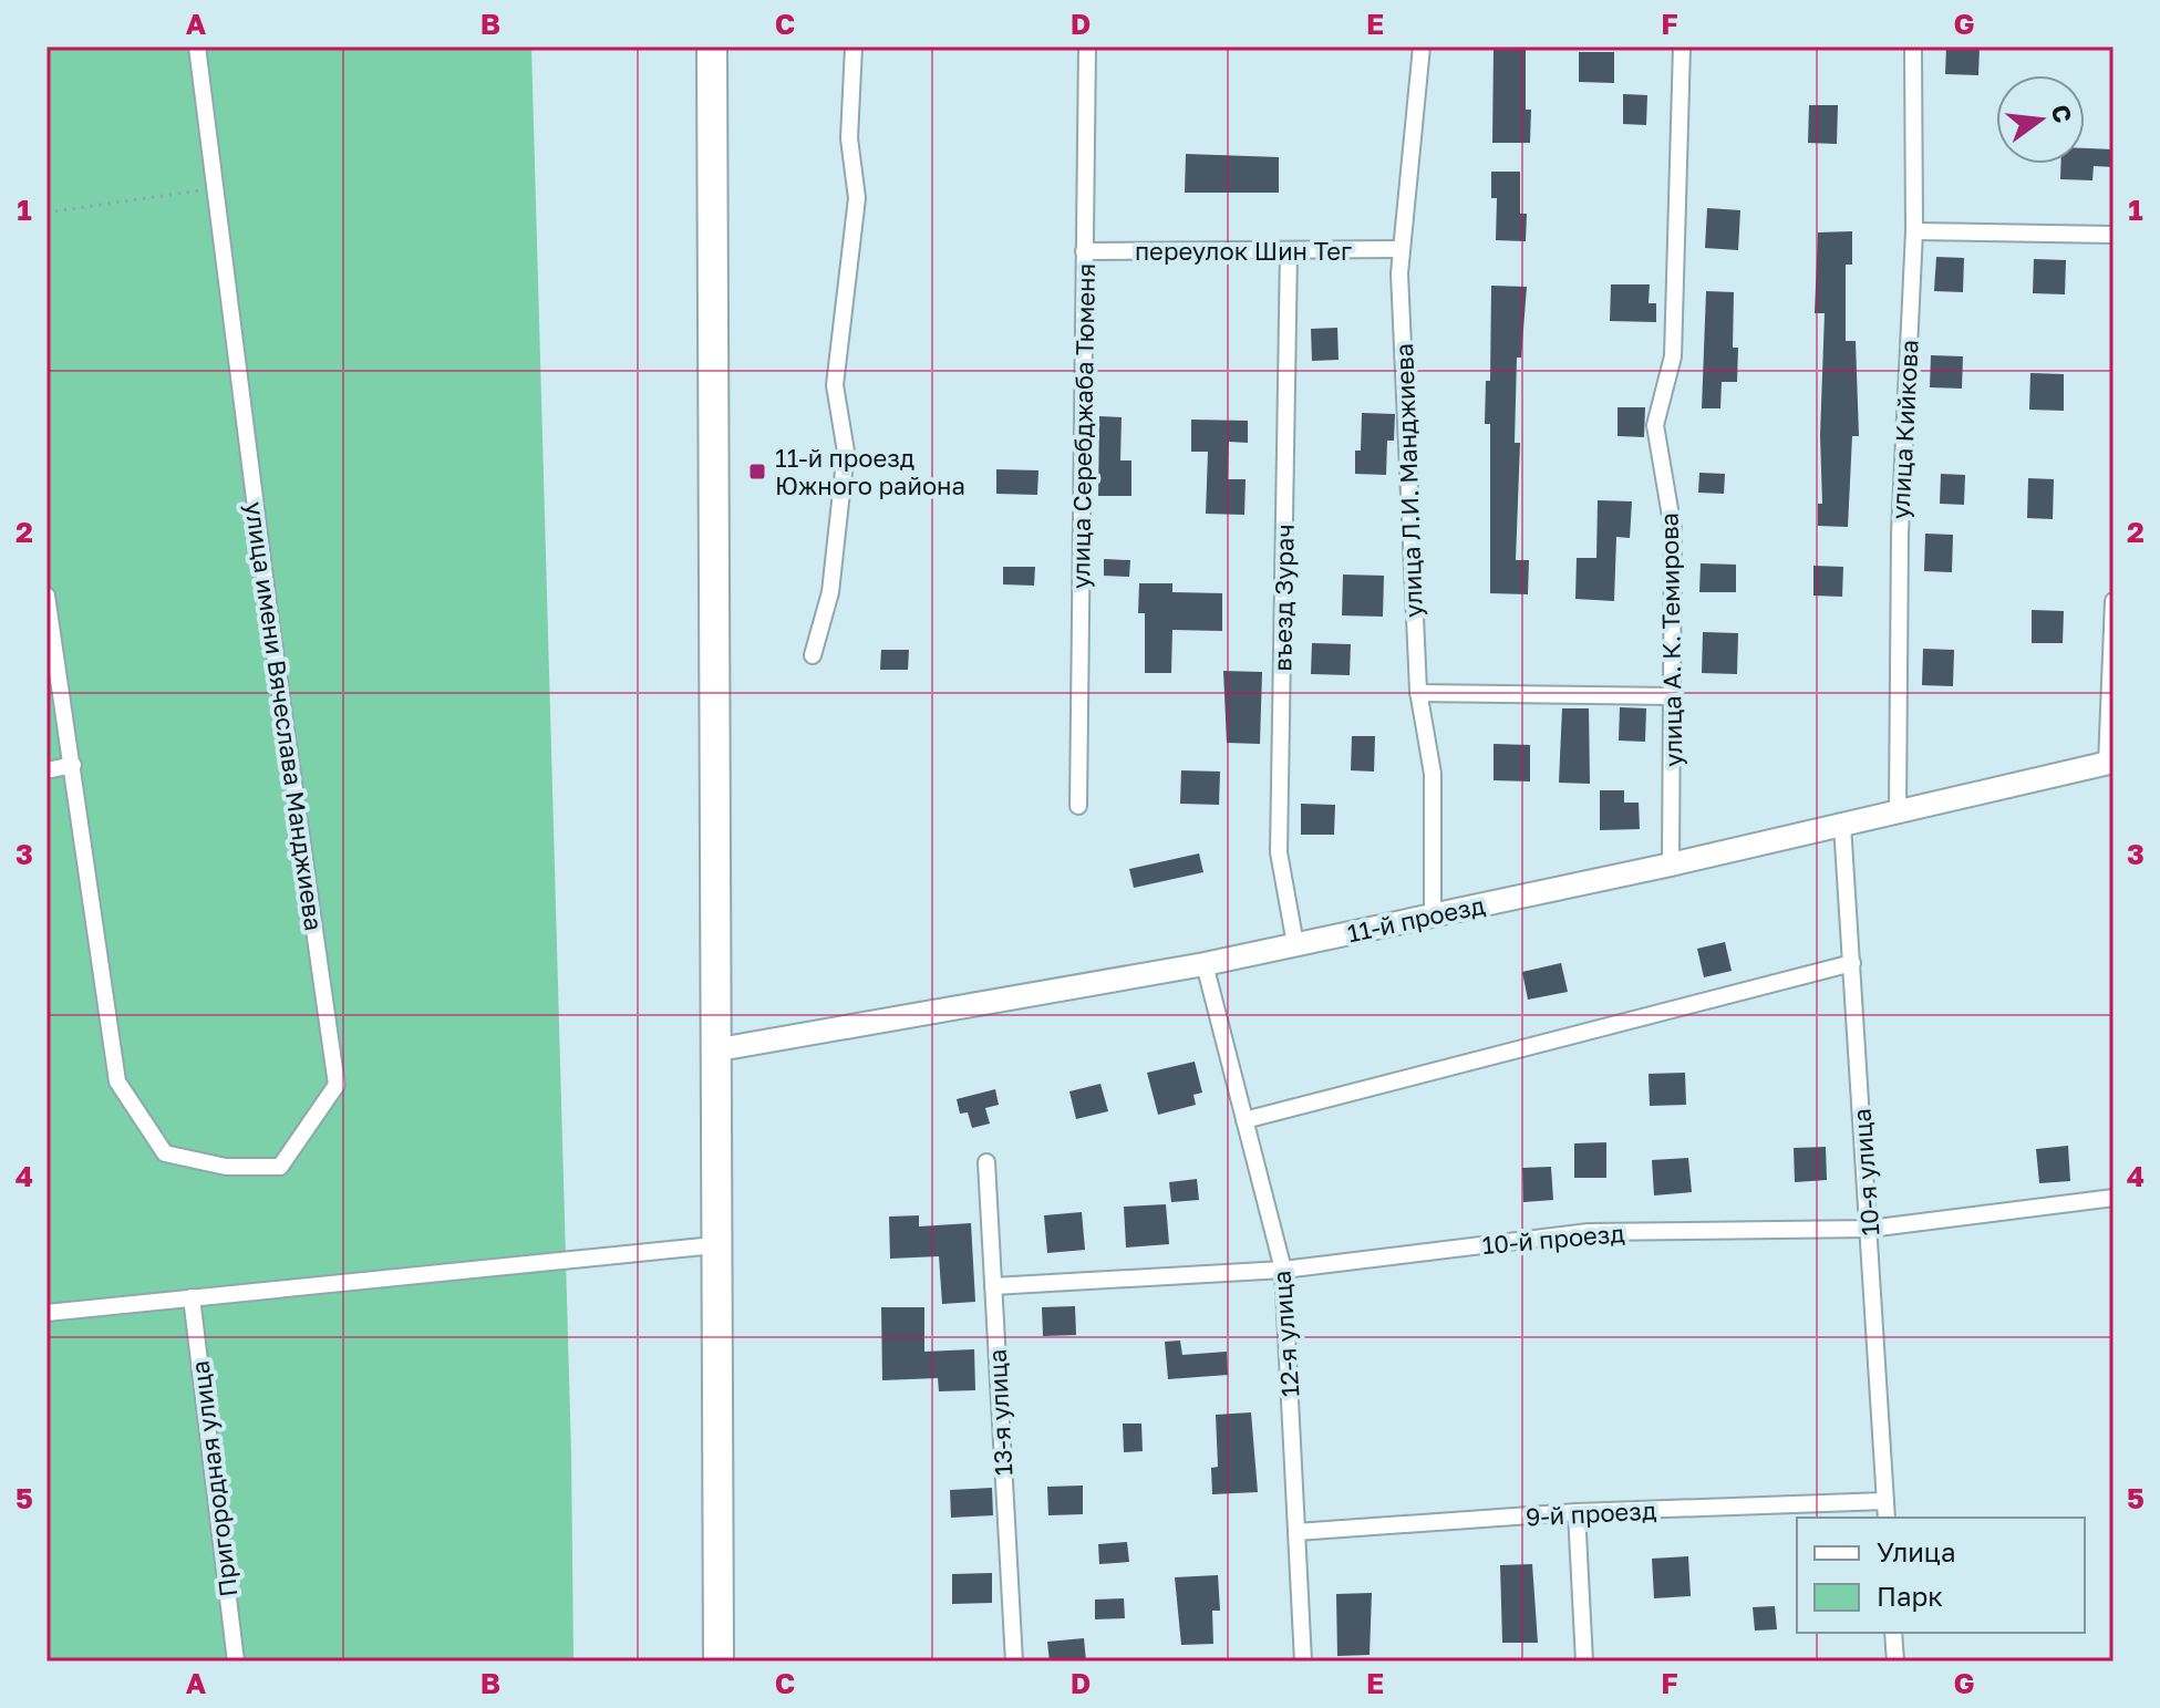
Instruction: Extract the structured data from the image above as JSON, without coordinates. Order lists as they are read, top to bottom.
{
  "streets": {
    "street": [
      "переулок Шин Тег",
      "улица Серебджаба Тюменя",
      "улица Кийкова",
      "улица Л.И. Манджиева",
      "въезд Зурач",
      "улица А. К. Темирова",
      "улица имени Вячеслава Манджиева",
      "11-й проезд",
      "10-я улица",
      "10-й проезд",
      "12-я улица",
      "13-я улица",
      "Пригородная улица",
      "9-й проезд"
    ]
  },
  "crossings": [
    ["переулок Шин Тег", "улица Серебджаба Тюменя"],
    ["переулок Шин Тег", "улица Л.И. Манджиева"],
    ["переулок Шин Тег", "въезд Зурач"],
    ["улица Кийкова", "11-й проезд"],
    ["улица Л.И. Манджиева", "11-й проезд"],
    ["въезд Зурач", "11-й проезд"],
    ["улица А. К. Темирова", "11-й проезд"],
    ["11-й проезд", "10-я улица"],
    ["11-й проезд", "12-я улица"],
    ["10-я улица", "10-й проезд"],
    ["10-я улица", "9-й проезд"],
    ["10-й проезд", "12-я улица"],
    ["10-й проезд", "13-я улица"],
    ["12-я улица", "9-й проезд"]
  ],
  "places": {
    "transit": ["11-й проезд Южного района"]
  },
  "legend": ["Улица", "Парк"],
  "north": "right",
  "grid": {
    "columns": [
      "A",
      "B",
      "C",
      "D",
      "E",
      "F",
      "G"
    ],
    "rows": [
      "1",
      "2",
      "3",
      "4",
      "5"
    ]
  }
}
